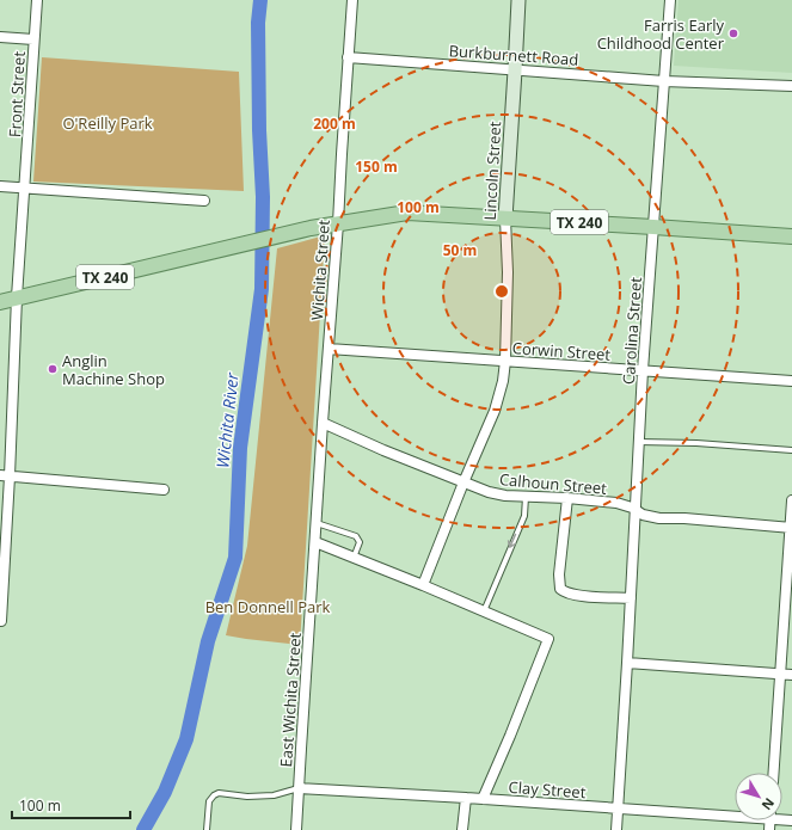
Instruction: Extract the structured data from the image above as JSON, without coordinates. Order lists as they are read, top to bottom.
{
  "streets": {
    "main road": ["Lincoln Street", "TX 240"],
    "street": [
      "Burkburnett Road",
      "Front Street",
      "Wichita Street",
      "Carolina Street",
      "Corwin Street",
      "Calhoun Street",
      "East Wichita Street",
      "Clay Street"
    ]
  },
  "crossings": [
    ["Burkburnett Road", "Lincoln Street"],
    ["Burkburnett Road", "Wichita Street"],
    ["Burkburnett Road", "Carolina Street"],
    ["Front Street", "TX 240"],
    ["Lincoln Street", "TX 240"],
    ["Lincoln Street", "Corwin Street"],
    ["Lincoln Street", "Calhoun Street"],
    ["TX 240", "Wichita Street"],
    ["TX 240", "Carolina Street"],
    ["Wichita Street", "Corwin Street"],
    ["Wichita Street", "Calhoun Street"],
    ["Wichita Street", "East Wichita Street"],
    ["Carolina Street", "Corwin Street"],
    ["Carolina Street", "Calhoun Street"],
    ["Carolina Street", "Clay Street"],
    ["East Wichita Street", "Clay Street"]
  ],
  "water": ["Wichita River"],
  "parks": ["O'Reilly Park", "Ben Donnell Park"],
  "places": ["Farris Early Childhood Center", "Anglin Machine Shop"],
  "scale_bar": "100 m",
  "north": "bottom right",
  "rings": [
    "200 m",
    "150 m",
    "100 m",
    "50 m"
  ]
}
